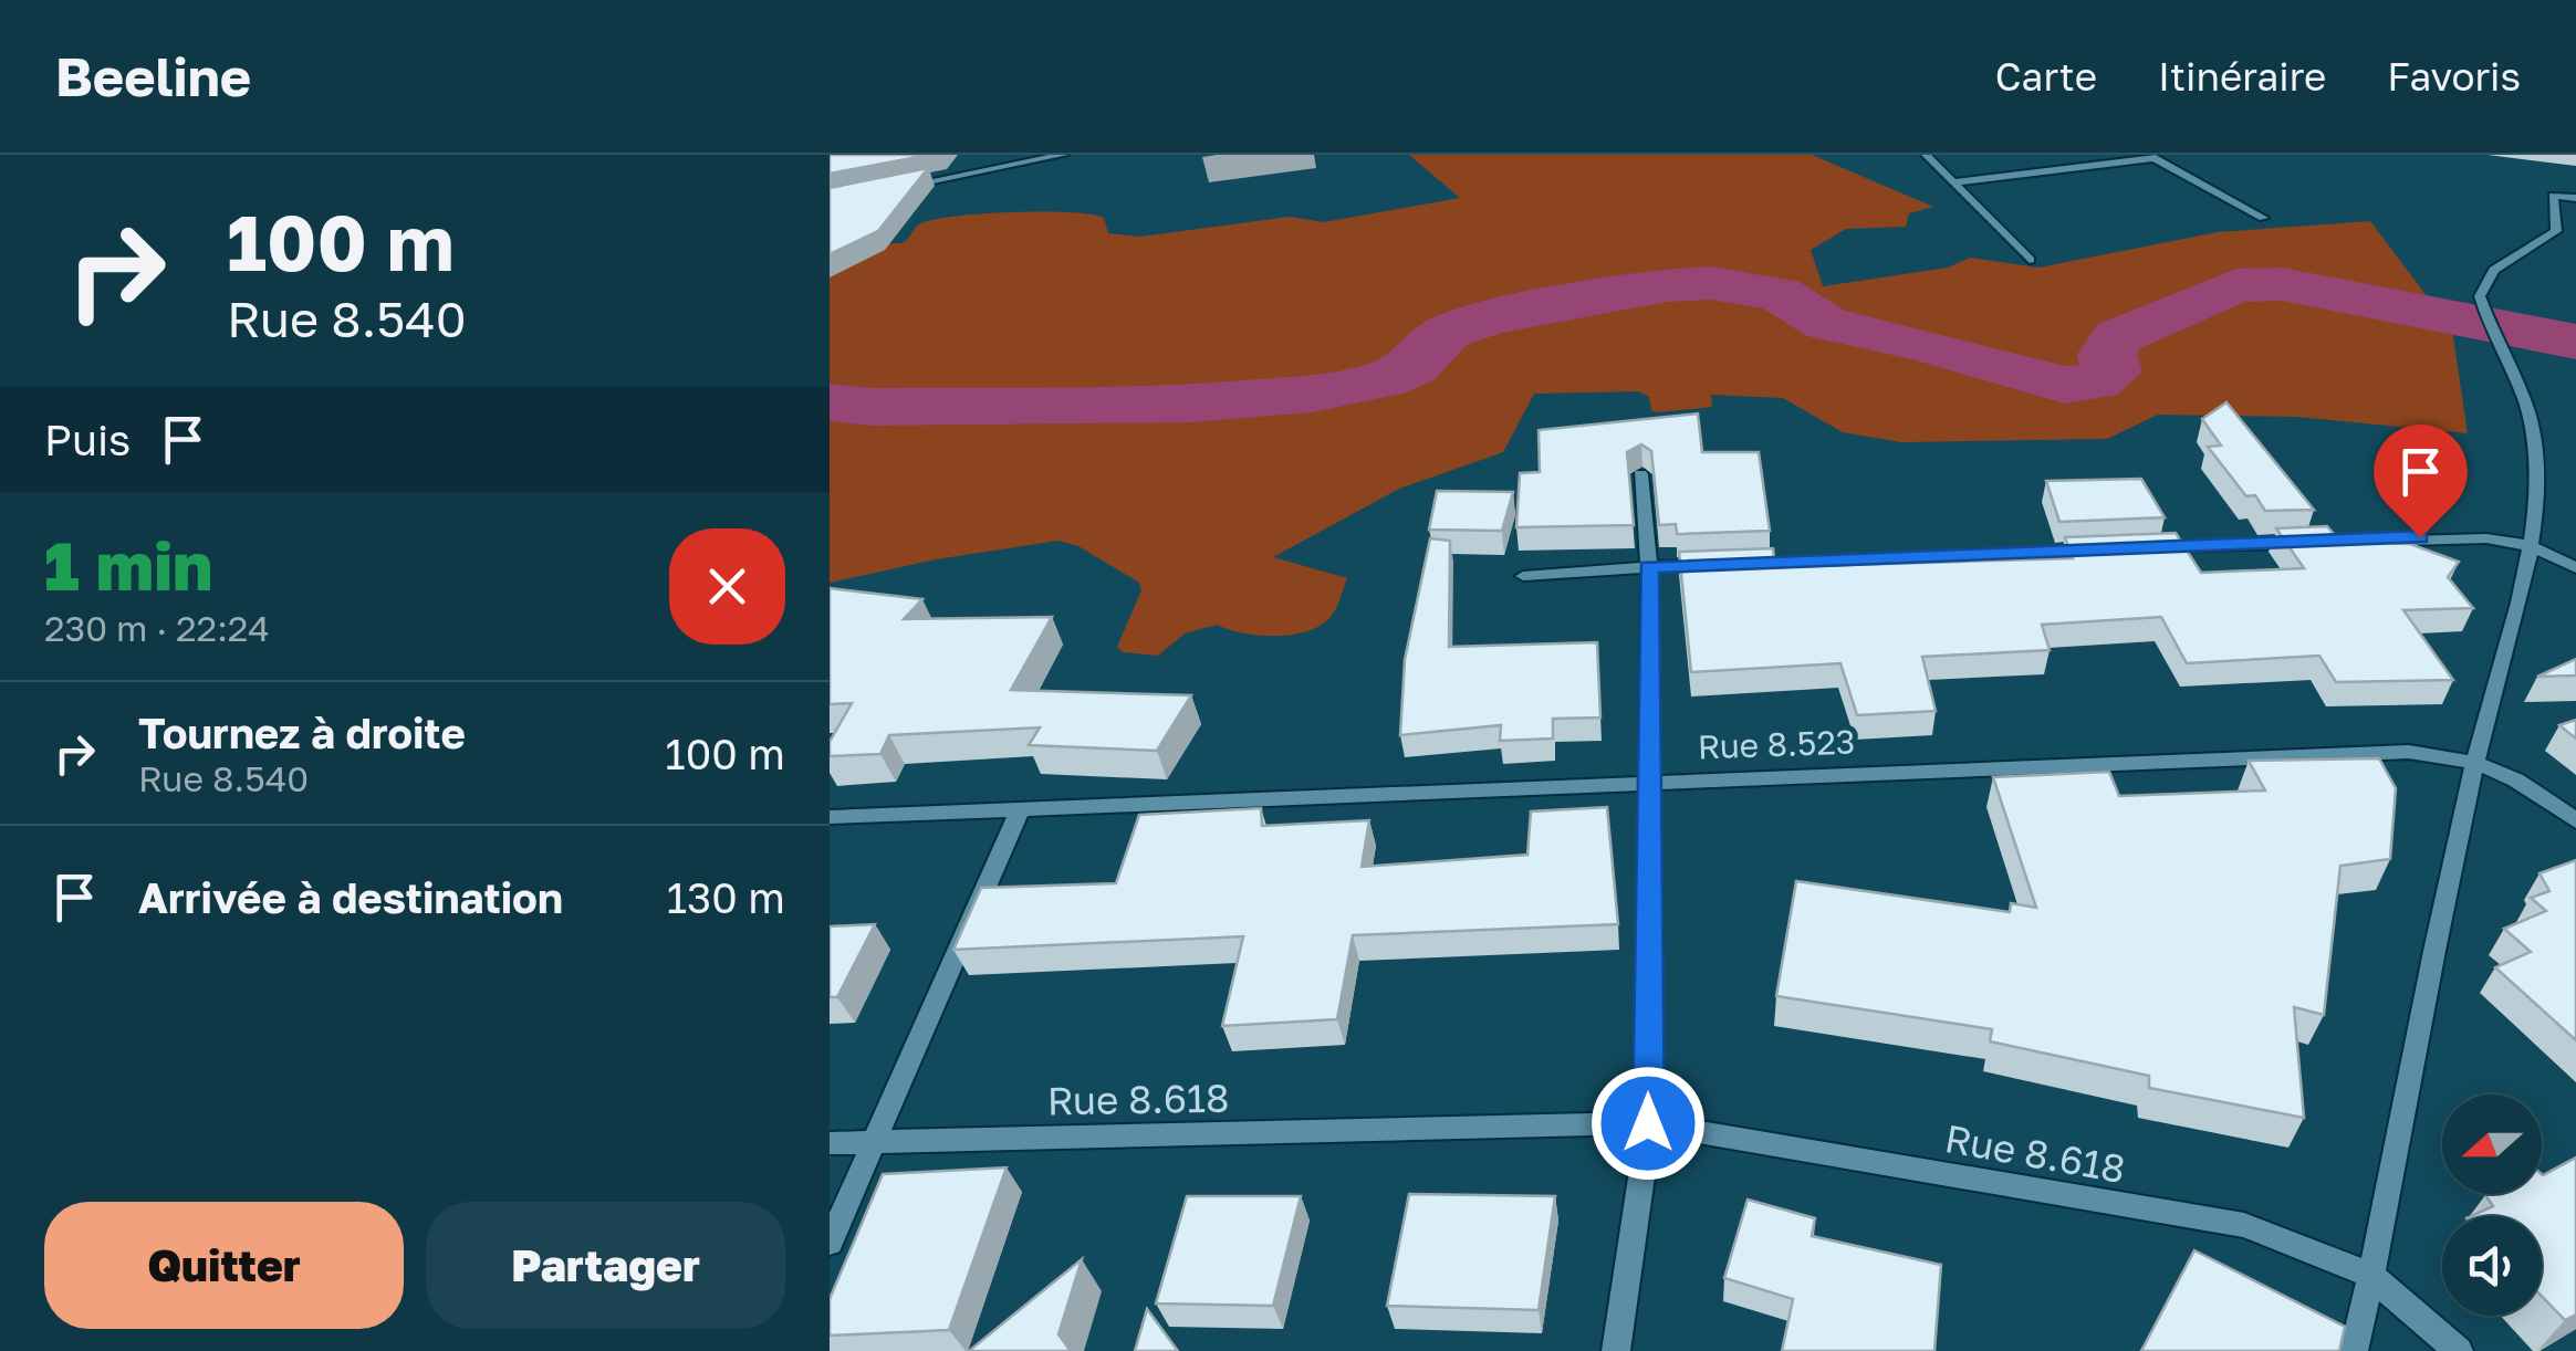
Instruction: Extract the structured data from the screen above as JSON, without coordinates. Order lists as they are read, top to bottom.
{
  "streets": {
    "street": ["Rue 8.523", "Rue 8.618"]
  },
  "north": "left",
  "page": {
    "header": "Beeline",
    "nav": ["Carte", "Itinéraire", "Favoris"],
    "turn": ["100 m", "Rue 8.540"],
    "then": "Puis",
    "heading": ["1 min", "230 m · 22:24"],
    "list": [
      {
        "name": "Tournez à droite",
        "note": "Rue 8.540",
        "value": "100 m"
      },
      {
        "name": "Arrivée à destination",
        "value": "130 m"
      }
    ],
    "buttons": ["Quitter", "Partager"]
  }
}
